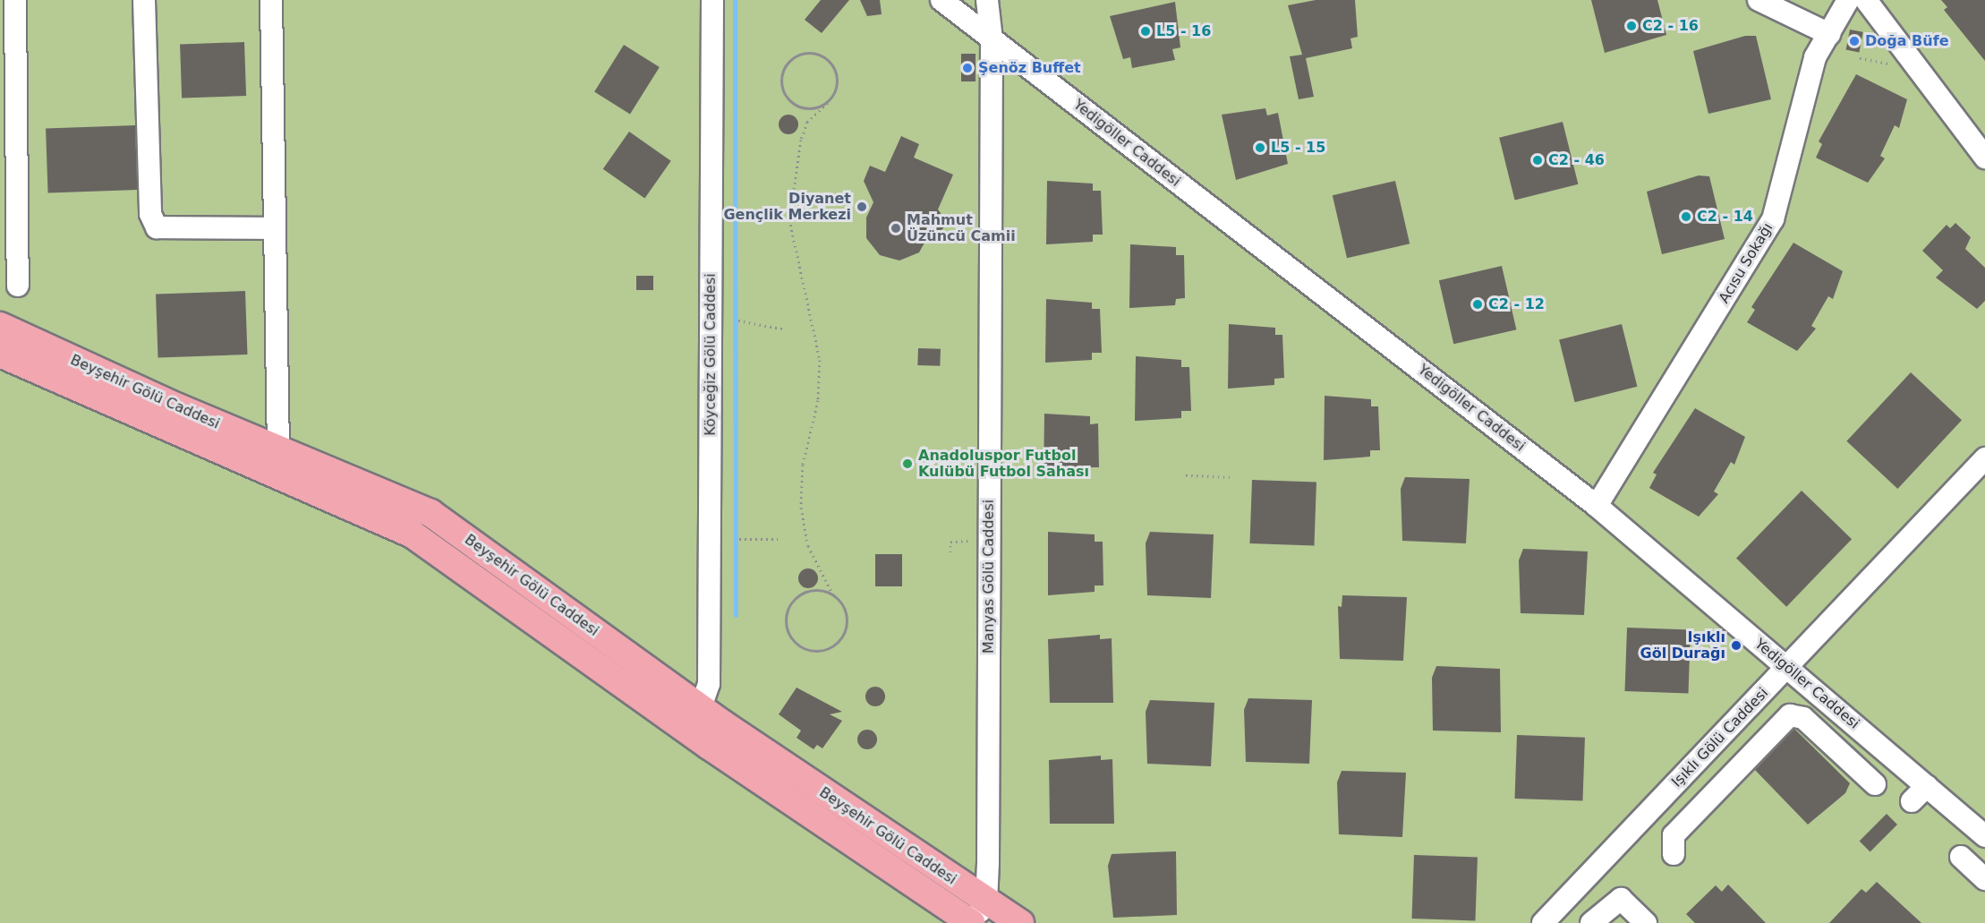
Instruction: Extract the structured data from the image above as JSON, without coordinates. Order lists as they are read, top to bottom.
{
  "streets": {
    "main road": ["Beyşehir Gölü Caddesi"],
    "street": [
      "Yedigöller Caddesi",
      "Acısu Sokağı",
      "Köyceğiz Gölü Caddesi",
      "Manyas Gölü Caddesi",
      "Işıklı Gölü Caddesi"
    ]
  },
  "crossings": [
    ["Yedigöller Caddesi", "Acısu Sokağı"],
    ["Yedigöller Caddesi", "Manyas Gölü Caddesi"],
    ["Yedigöller Caddesi", "Işıklı Gölü Caddesi"],
    ["Köyceğiz Gölü Caddesi", "Beyşehir Gölü Caddesi"],
    ["Beyşehir Gölü Caddesi", "Manyas Gölü Caddesi"]
  ],
  "places": [
    "C2 - 16",
    "L5 - 16",
    "Doğa Büfe",
    "Şenöz Buffet",
    "L5 - 15",
    "C2 - 46",
    "Diyanet Gençlik Merkezi",
    "C2 - 14",
    "Mahmut Üzüncü Camii",
    "C2 - 12",
    "Anadoluspor Futbol Kulübü Futbol Sahası",
    "Işıklı Göl Durağı"
  ]
}
